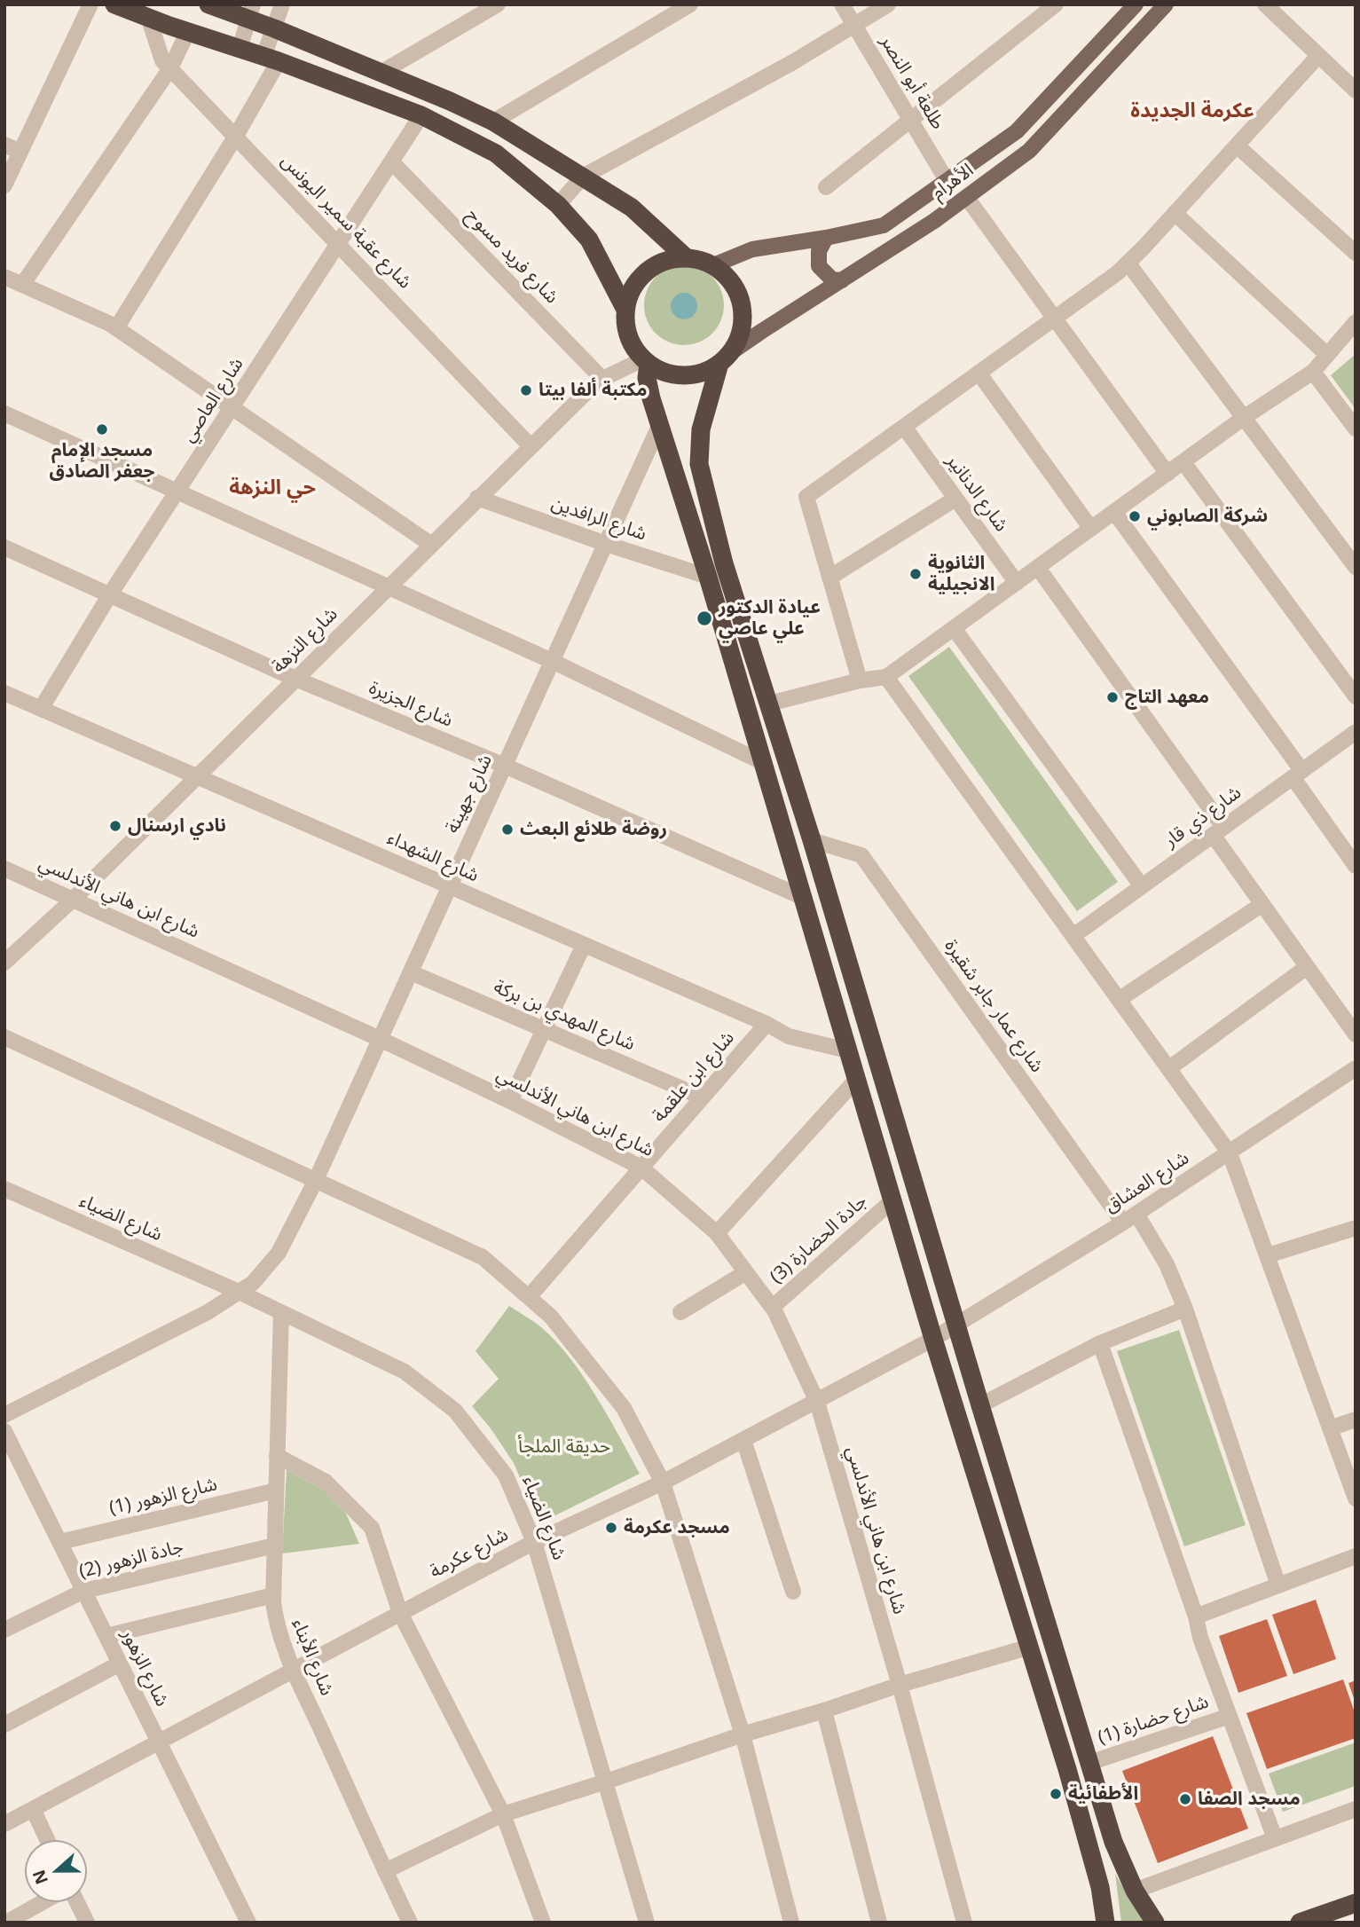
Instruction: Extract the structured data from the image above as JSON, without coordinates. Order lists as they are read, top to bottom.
{
  "streets": {
    "main road": ["الأهرام"],
    "street": [
      "طلعة أبو النصر",
      "شارع عقبة سمير اليونس",
      "شارع فريد مسوح",
      "شارع العاصي",
      "شارع الدنانير",
      "شارع الرافدين",
      "شارع النزهة",
      "شارع الجزيرة",
      "شارع جهينة",
      "شارع ذي قار",
      "شارع الشهداء",
      "شارع ابن هاني الأندلسي",
      "شارع عمار جابر شقيرة",
      "شارع المهدي بن بركة",
      "شارع ابن علقمة",
      "شارع العشاق",
      "شارع الضياء",
      "جادة الحضارة (3)",
      "شارع الزهور (1)",
      "شارع عكرمة",
      "جادة الزهور (2)",
      "شارع الأبناء",
      "شارع الزهور",
      "شارع حضارة (1)"
    ]
  },
  "crossings": [
    ["طلعة أبو النصر", "الأهرام"],
    ["الأهرام", "شارع النزهة"],
    ["شارع عقبة سمير اليونس", "شارع العاصي"],
    ["شارع عقبة سمير اليونس", "شارع النزهة"],
    ["شارع فريد مسوح", "شارع العاصي"],
    ["شارع فريد مسوح", "شارع النزهة"],
    ["شارع العاصي", "شارع الجزيرة"],
    ["شارع العاصي", "شارع الشهداء"],
    ["شارع الرافدين", "شارع النزهة"],
    ["شارع الرافدين", "شارع جهينة"],
    ["شارع النزهة", "شارع الجزيرة"],
    ["شارع النزهة", "شارع الشهداء"],
    ["شارع النزهة", "شارع ابن هاني الأندلسي"],
    ["شارع الجزيرة", "شارع جهينة"],
    ["شارع جهينة", "شارع الشهداء"],
    ["شارع جهينة", "شارع ابن هاني الأندلسي"],
    ["شارع جهينة", "شارع المهدي بن بركة"],
    ["شارع جهينة", "شارع الضياء"],
    ["شارع الشهداء", "شارع ابن علقمة"],
    ["شارع ابن هاني الأندلسي", "شارع ابن علقمة"],
    ["شارع ابن هاني الأندلسي", "جادة الحضارة (3)"],
    ["شارع ابن هاني الأندلسي", "شارع عكرمة"],
    ["شارع عمار جابر شقيرة", "شارع العشاق"],
    ["شارع المهدي بن بركة", "شارع ابن علقمة"],
    ["شارع العشاق", "شارع عكرمة"],
    ["شارع الضياء", "شارع عكرمة"],
    ["شارع الضياء", "شارع الأبناء"],
    ["شارع الزهور (1)", "شارع الأبناء"],
    ["شارع الزهور (1)", "شارع الزهور"],
    ["شارع عكرمة", "شارع الأبناء"],
    ["شارع عكرمة", "شارع الزهور"],
    ["جادة الزهور (2)", "شارع الأبناء"],
    ["جادة الزهور (2)", "شارع الزهور"]
  ],
  "districts": ["عكرمة الجديدة", "حي النزهة"],
  "parks": ["حديقة الملجأ"],
  "places": [
    "مكتبة ألفا بيتا",
    "مسجد الإمام جعفر الصادق",
    "شركة الصابوني",
    "الثانوية الانجيلية",
    "عيادة الدكتور علي عاصي",
    "معهد التاج",
    "نادي ارسنال",
    "روضة طلائع البعث",
    "مسجد عكرمة",
    "الأطفائية",
    "مسجد الصفا"
  ],
  "north": "left"
}
